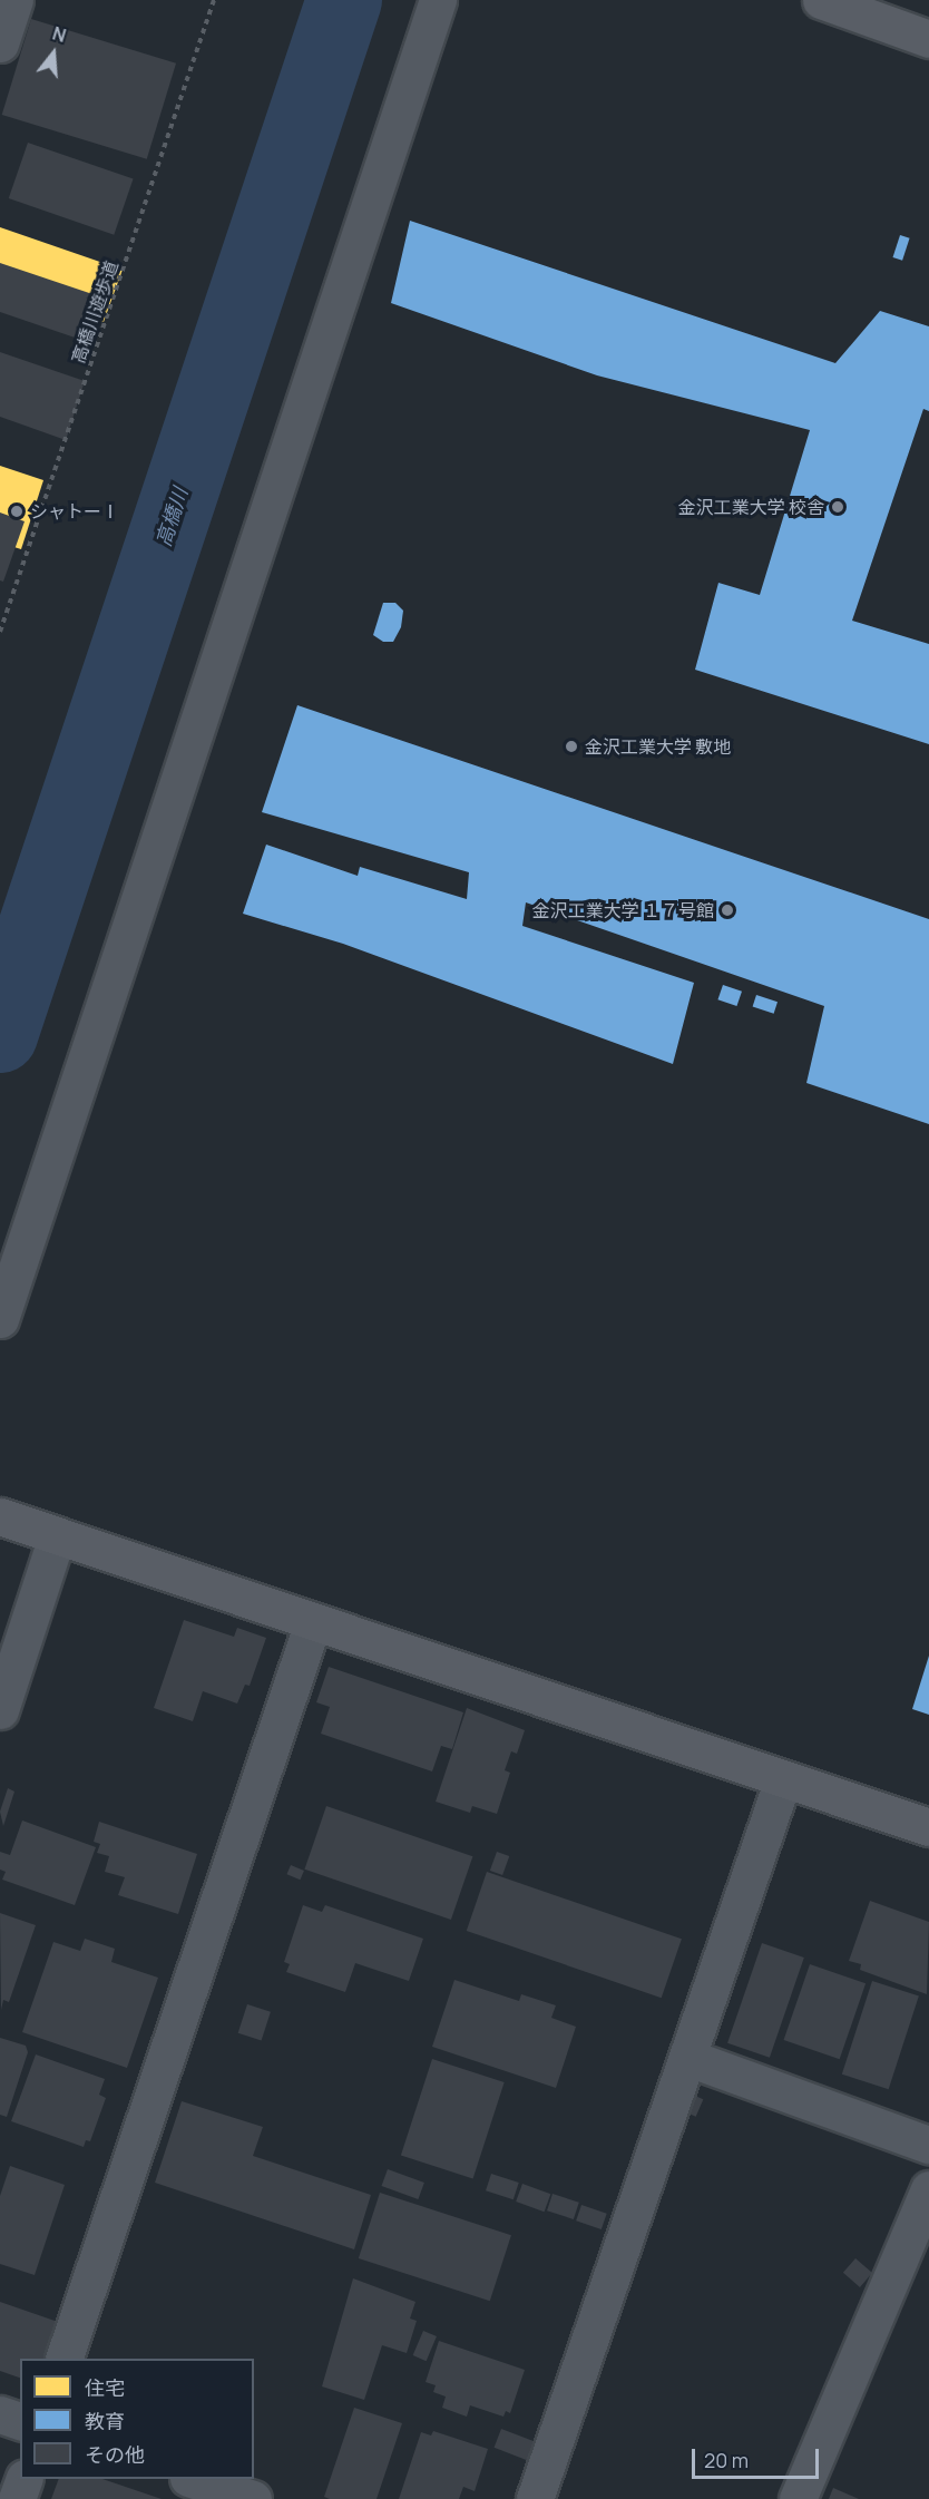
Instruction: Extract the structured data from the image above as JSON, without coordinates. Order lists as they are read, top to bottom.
{
  "streets": {
    "path": ["高橋川遊歩道"]
  },
  "water": ["高橋川"],
  "places": [
    "金沢工業大学 校舎",
    "シャトーⅠ",
    "金沢工業大学 敷地",
    "金沢工業大学 １７号館"
  ],
  "legend": ["住宅", "教育", "その他"],
  "scale_bar": "20 m",
  "north": "top"
}
